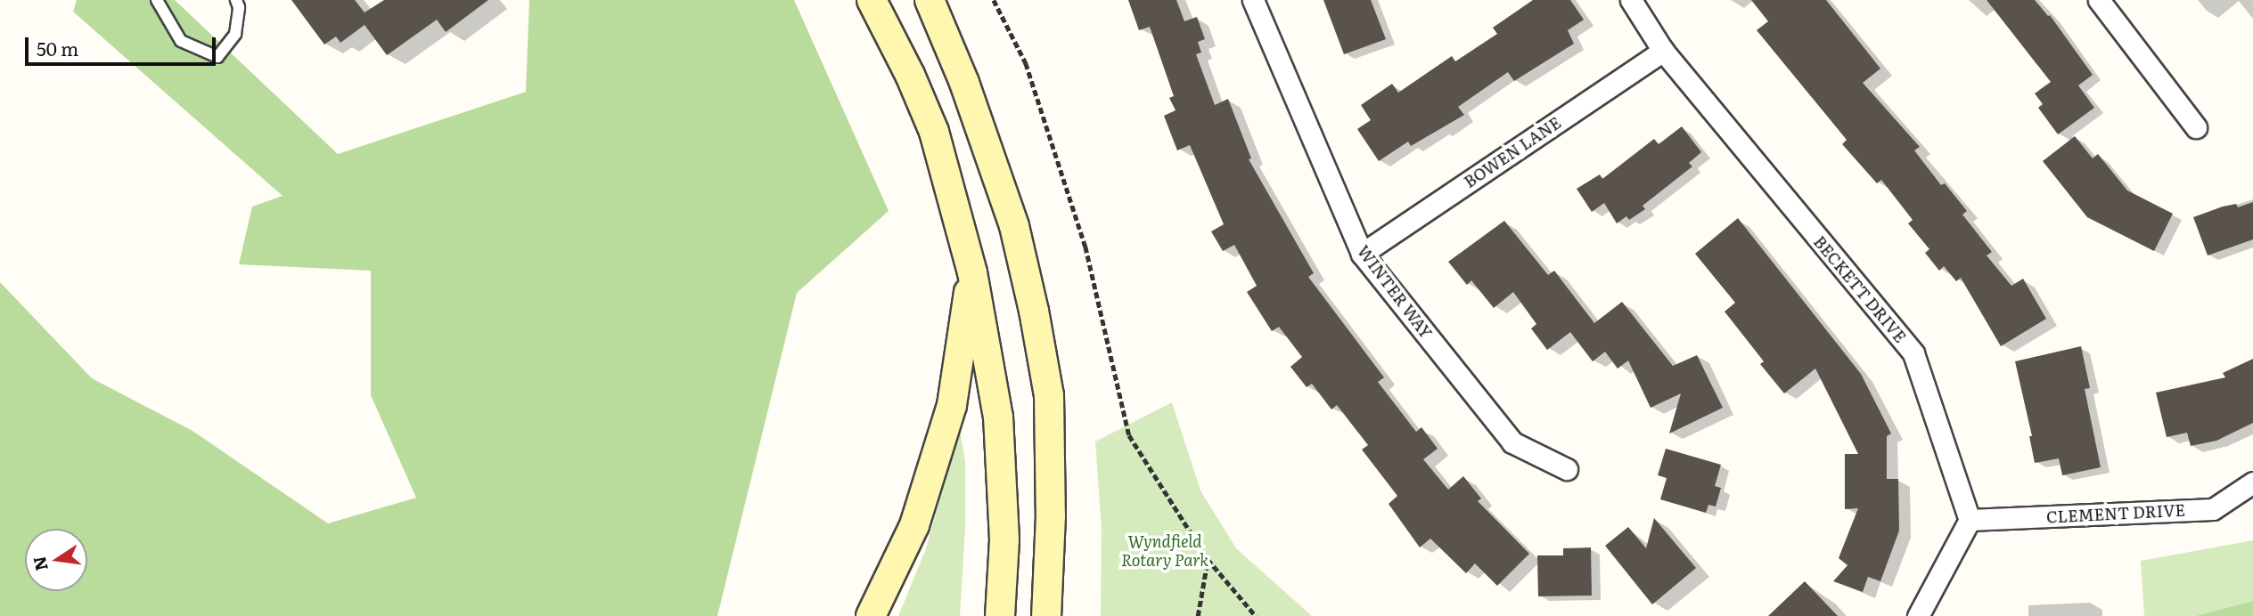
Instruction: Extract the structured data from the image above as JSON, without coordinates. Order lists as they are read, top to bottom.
{
  "streets": {
    "street": [
      "BOWEN LANE",
      "BECKETT DRIVE",
      "WINTER WAY",
      "CLEMENT DRIVE"
    ]
  },
  "crossings": [
    ["BOWEN LANE", "BECKETT DRIVE"],
    ["BOWEN LANE", "WINTER WAY"],
    ["BECKETT DRIVE", "CLEMENT DRIVE"]
  ],
  "parks": ["Wyndfield Rotary Park"],
  "scale_bar": "50 m",
  "north": "left"
}
